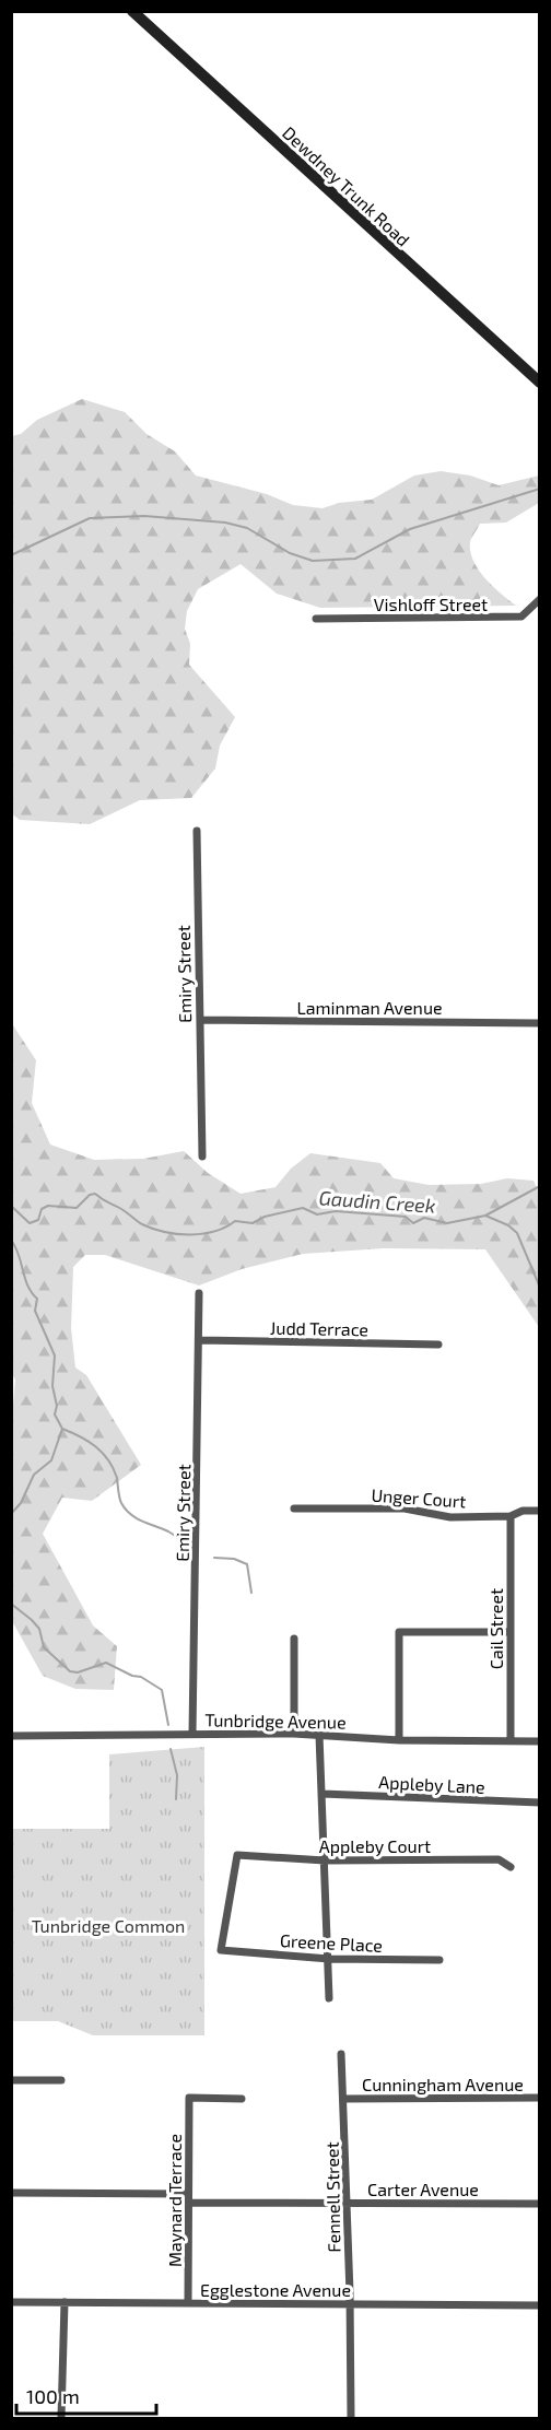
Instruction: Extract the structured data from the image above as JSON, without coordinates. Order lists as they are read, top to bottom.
{
  "streets": {
    "main road": ["Dewdney Trunk Road"],
    "street": [
      "Vishloff Street",
      "Emiry Street",
      "Laminman Avenue",
      "Judd Terrace",
      "Unger Court",
      "Cail Street",
      "Tunbridge Avenue",
      "Appleby Lane",
      "Appleby Court",
      "Greene Place",
      "Cunningham Avenue",
      "Carter Avenue",
      "Fennell Street",
      "Maynard Terrace",
      "Egglestone Avenue"
    ]
  },
  "crossings": [
    ["Emiry Street", "Laminman Avenue"],
    ["Emiry Street", "Judd Terrace"],
    ["Emiry Street", "Tunbridge Avenue"],
    ["Unger Court", "Cail Street"],
    ["Cail Street", "Tunbridge Avenue"],
    ["Appleby Court", "Greene Place"],
    ["Cunningham Avenue", "Fennell Street"],
    ["Carter Avenue", "Fennell Street"],
    ["Carter Avenue", "Maynard Terrace"],
    ["Fennell Street", "Egglestone Avenue"],
    ["Maynard Terrace", "Egglestone Avenue"]
  ],
  "water": ["Gaudin Creek"],
  "parks": ["Tunbridge Common"],
  "scale_bar": "100 m"
}
